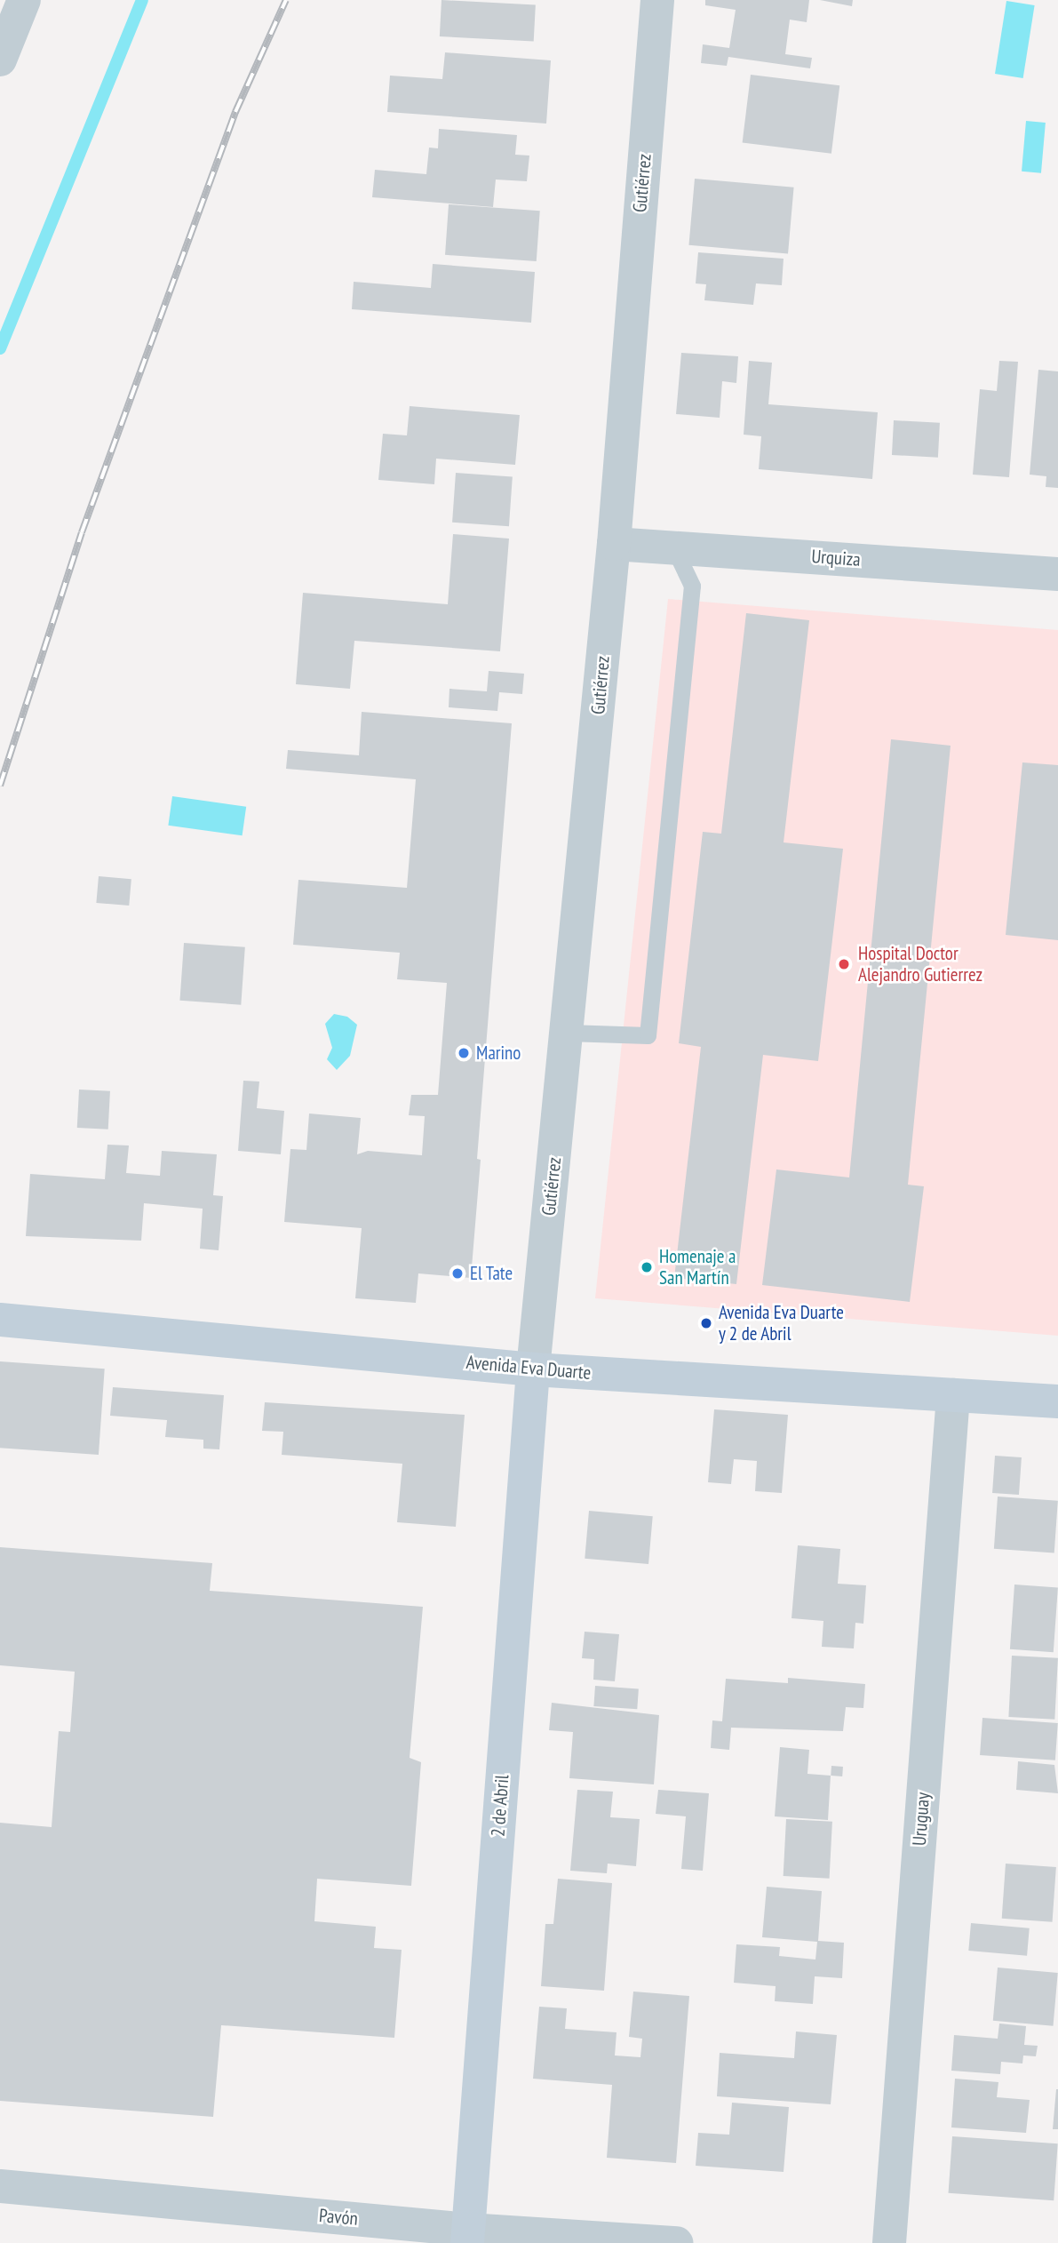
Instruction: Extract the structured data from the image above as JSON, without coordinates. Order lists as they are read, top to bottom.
{
  "streets": {
    "main road": ["Avenida Eva Duarte", "2 de Abril"],
    "street": [
      "Gutiérrez",
      "Urquiza",
      "Uruguay",
      "Pavón"
    ]
  },
  "crossings": [
    ["Gutiérrez", "Urquiza"],
    ["Gutiérrez", "Avenida Eva Duarte"],
    ["Gutiérrez", "2 de Abril"],
    ["Avenida Eva Duarte", "2 de Abril"],
    ["Avenida Eva Duarte", "Uruguay"],
    ["2 de Abril", "Pavón"]
  ],
  "places": [
    "Hospital Doctor Alejandro Gutierrez",
    "Marino",
    "Homenaje a San Martín",
    "El Tate",
    "Avenida Eva Duarte y 2 de Abril"
  ]
}
